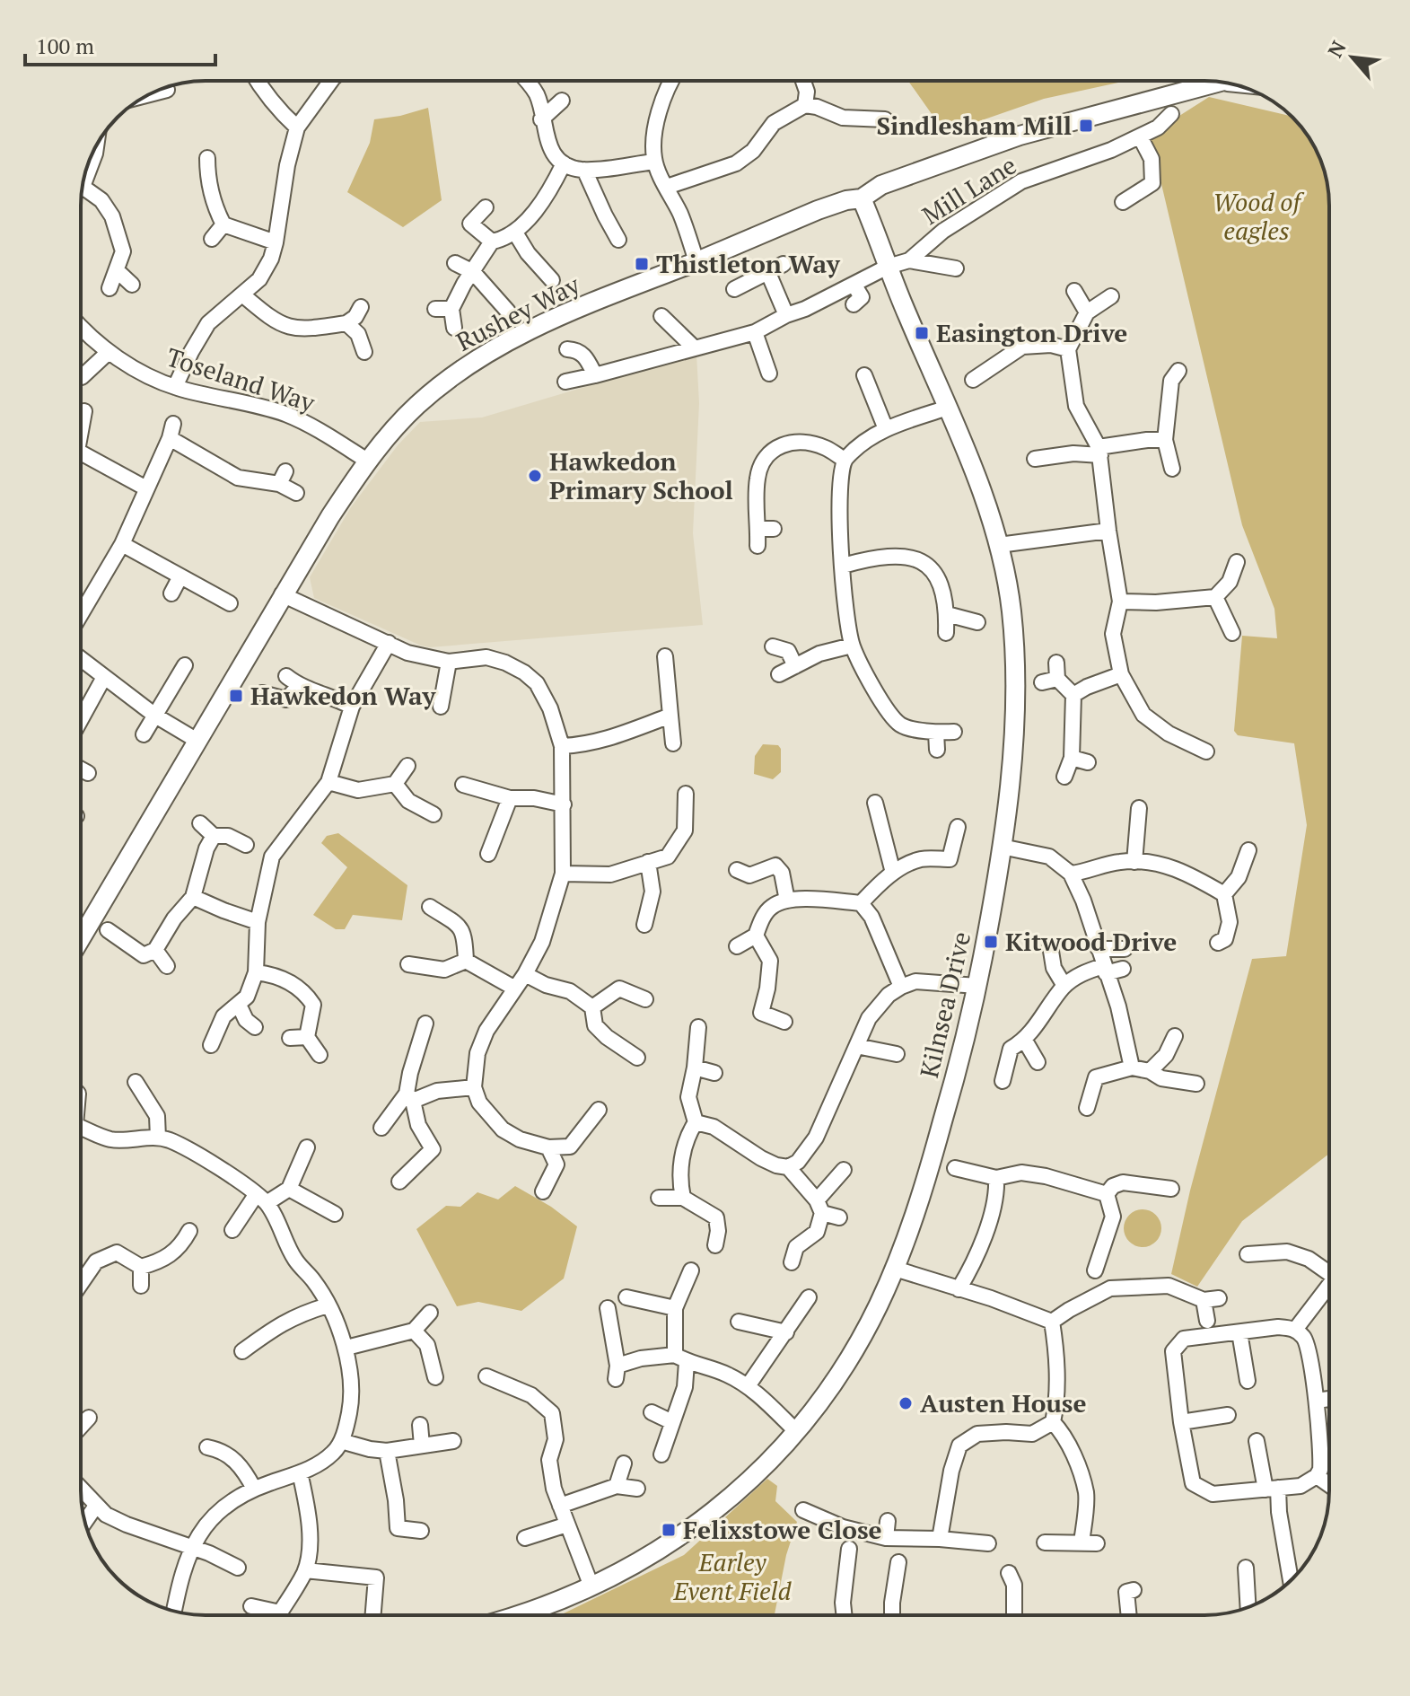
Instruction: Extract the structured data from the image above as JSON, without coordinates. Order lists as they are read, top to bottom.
{
  "streets": {
    "street": [
      "Mill Lane",
      "Rushey Way",
      "Toseland Way",
      "Kilnsea Drive"
    ]
  },
  "crossings": [
    ["Mill Lane", "Kilnsea Drive"],
    ["Rushey Way", "Toseland Way"],
    ["Rushey Way", "Kilnsea Drive"]
  ],
  "parks": ["Wood of eagles", "Earley Event Field"],
  "places": {
    "transit": [
      "Sindlesham Mill",
      "Thistleton Way",
      "Easington Drive",
      "Hawkedon Way",
      "Kitwood Drive",
      "Felixstowe Close"
    ],
    "other": ["Hawkedon Primary School", "Austen House"]
  },
  "scale_bar": "100 m",
  "north": "top left"
}
